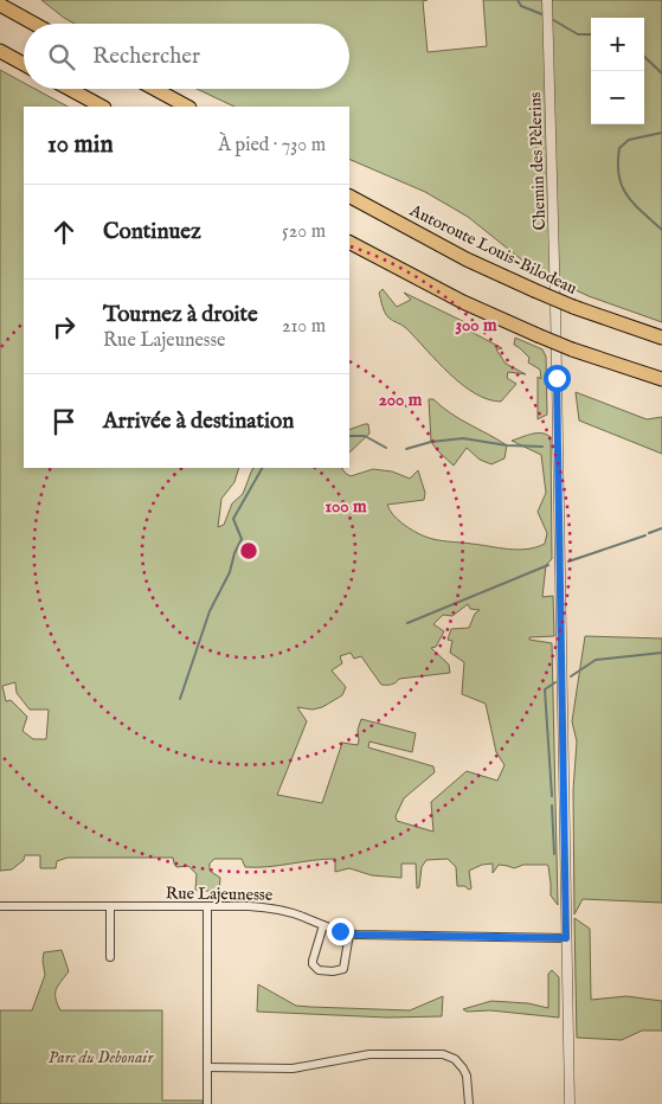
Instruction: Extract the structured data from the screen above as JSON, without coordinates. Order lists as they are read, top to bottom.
{
  "streets": {
    "highway": ["Autoroute Louis-Bilodeau"],
    "street": ["Chemin des Pèlerins", "Rue Lajeunesse"]
  },
  "crossings": [
    ["Chemin des Pèlerins", "Rue Lajeunesse"]
  ],
  "parks": ["Parc du Debonair"],
  "page": {
    "map_buttons": ["+", "−"],
    "search": "Rechercher",
    "heading": ["10 min", "À pied · 730 m"],
    "list": [
      ["Continuez", "520 m"],
      ["Tournez à droite", "Rue Lajeunesse", "210 m"],
      "Arrivée à destination"
    ]
  },
  "rings": ["300 m", "200 m", "100 m"]
}
